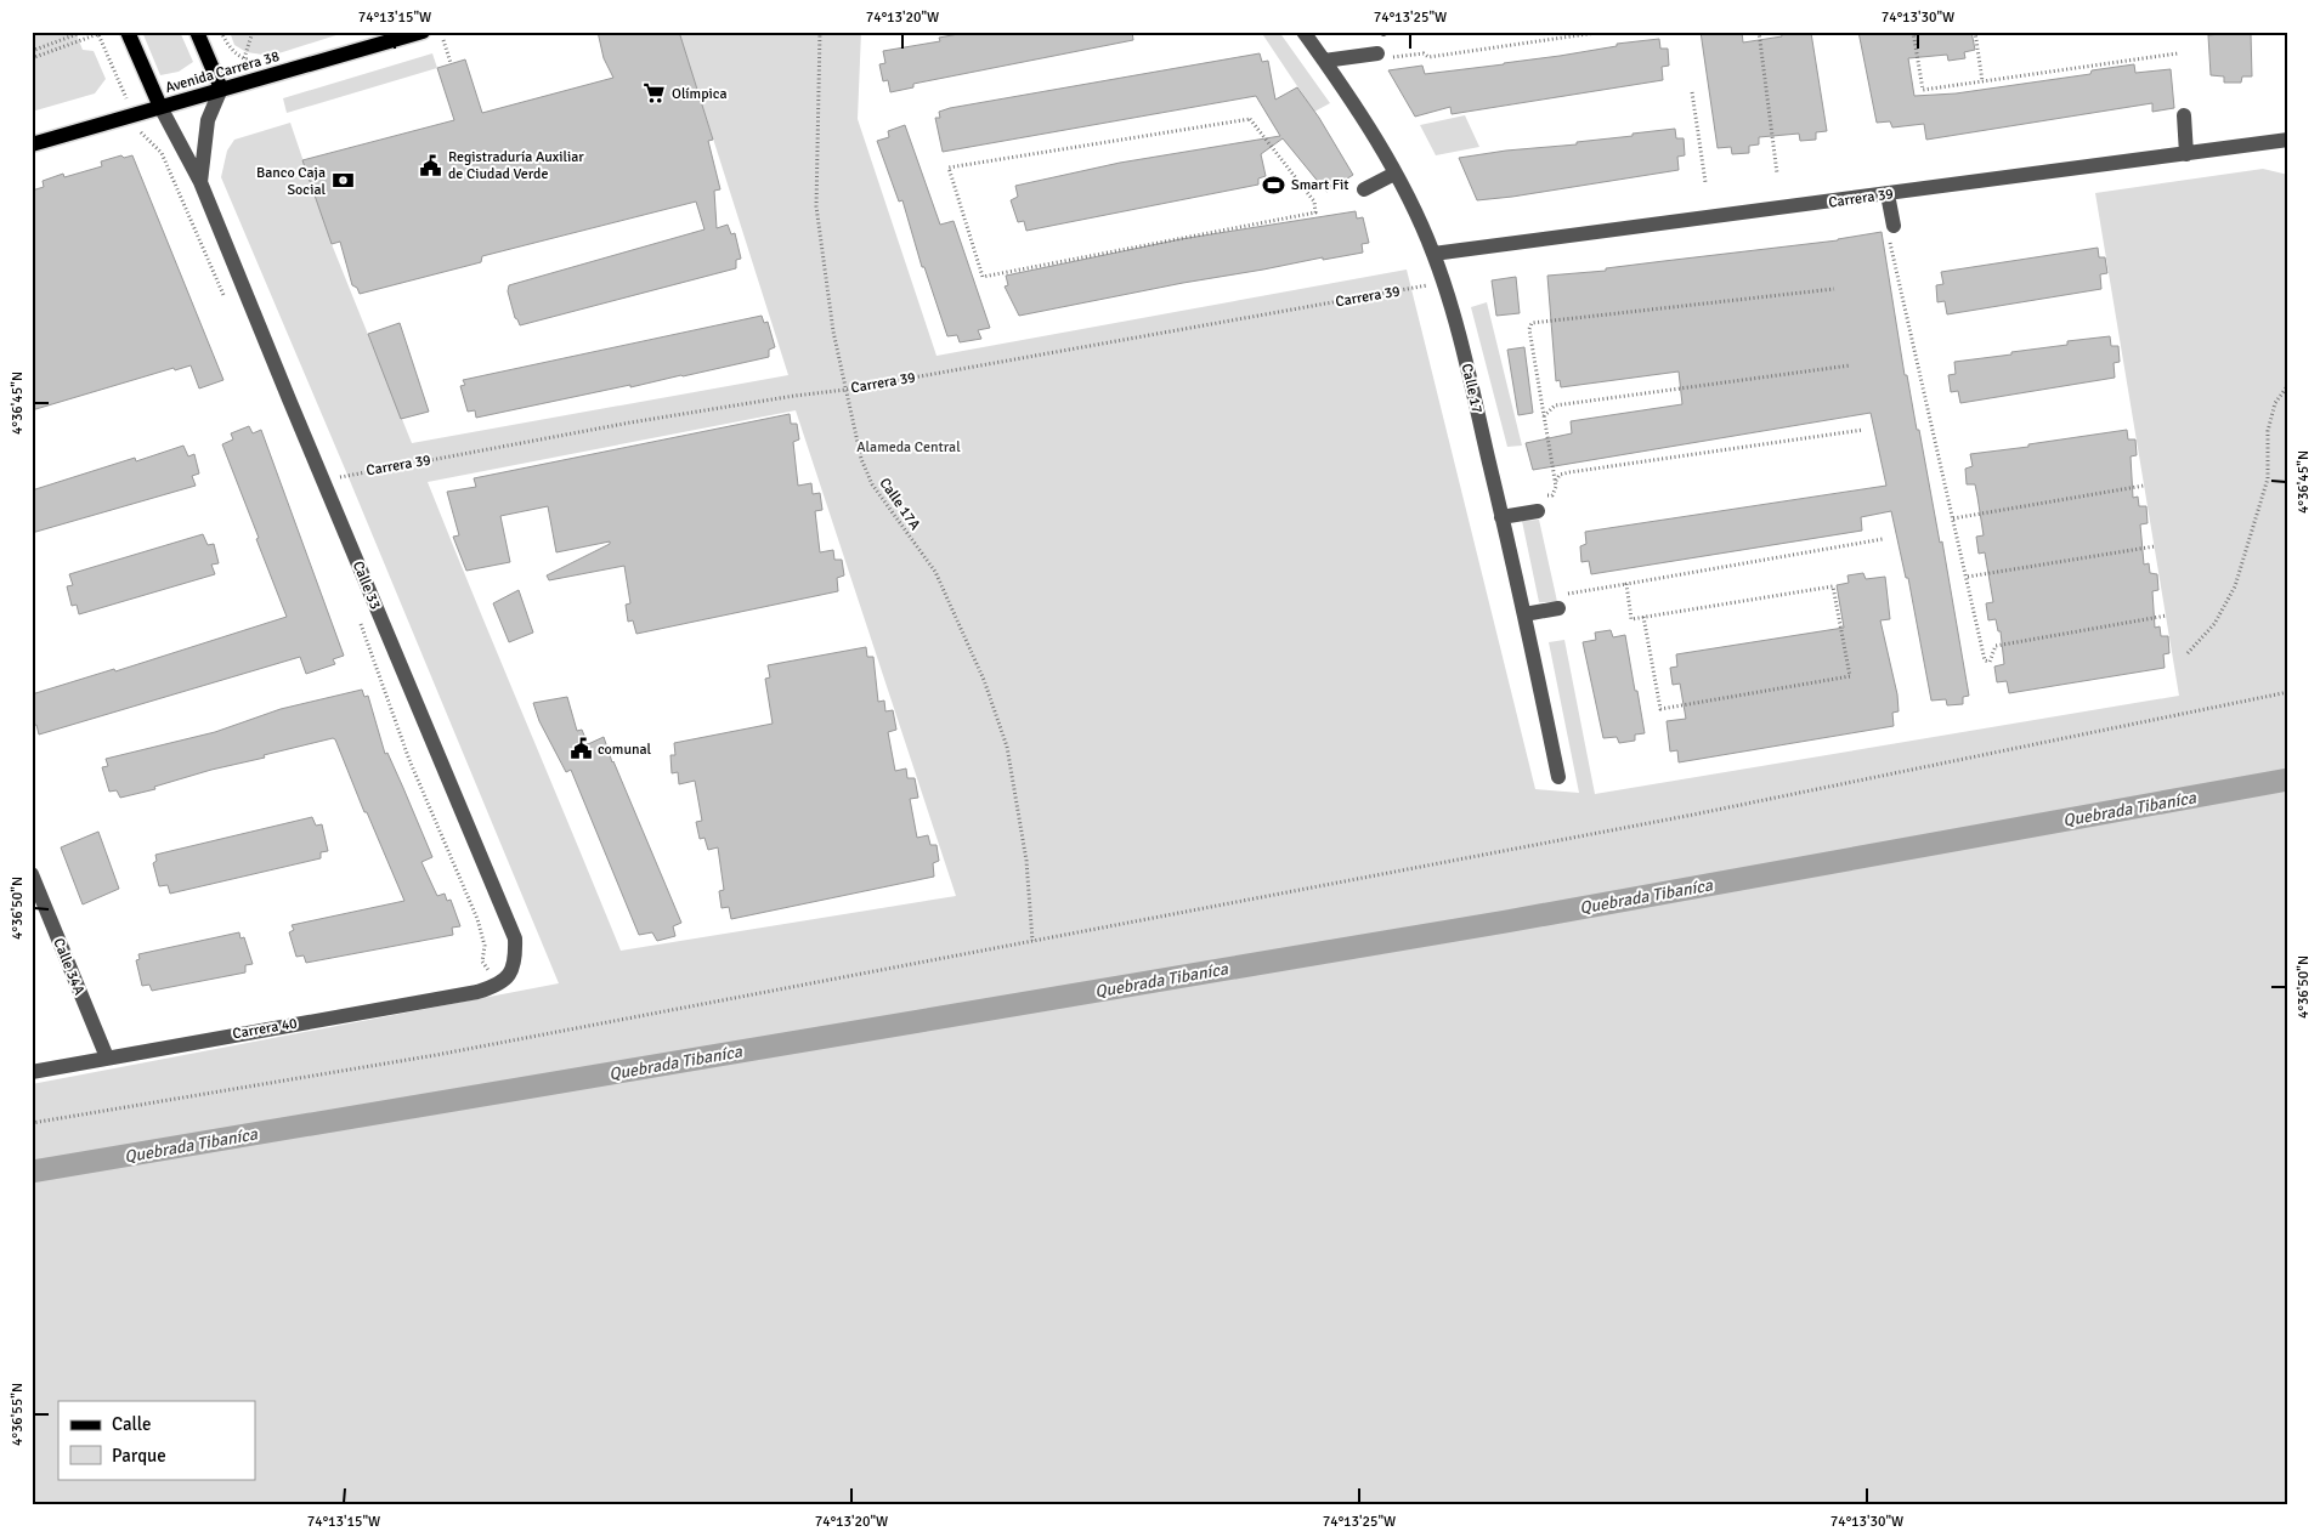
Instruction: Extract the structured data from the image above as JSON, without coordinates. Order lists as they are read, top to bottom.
{
  "streets": {
    "main road": ["Avenida Carrera 38"],
    "street": [
      "Carrera 39",
      "Calle 17",
      "Calle 33",
      "Calle 34A",
      "Carrera 40"
    ],
    "path": ["Calle 17A"]
  },
  "crossings": [
    ["Avenida Carrera 38", "Calle 33"],
    ["Carrera 39", "Calle 17"],
    ["Carrera 39", "Calle 17A"],
    ["Carrera 39", "Calle 33"],
    ["Calle 33", "Carrera 40"],
    ["Calle 34A", "Carrera 40"]
  ],
  "water": ["Quebrada Tibaníca"],
  "parks": ["Alameda Central"],
  "places": {
    "supermarket": ["Olímpica"],
    "public building": ["Registraduría Auxiliar de Ciudad Verde", "comunal"],
    "bank": ["Banco Caja Social"],
    "sports": ["Smart Fit"]
  },
  "legend": ["Calle", "Parque"],
  "coordinates": [
    "74°13'15\"W",
    "74°13'20\"W",
    "74°13'25\"W",
    "74°13'30\"W",
    "4°36'45\"N",
    "4°36'50\"N",
    "4°36'55\"N"
  ]
}
